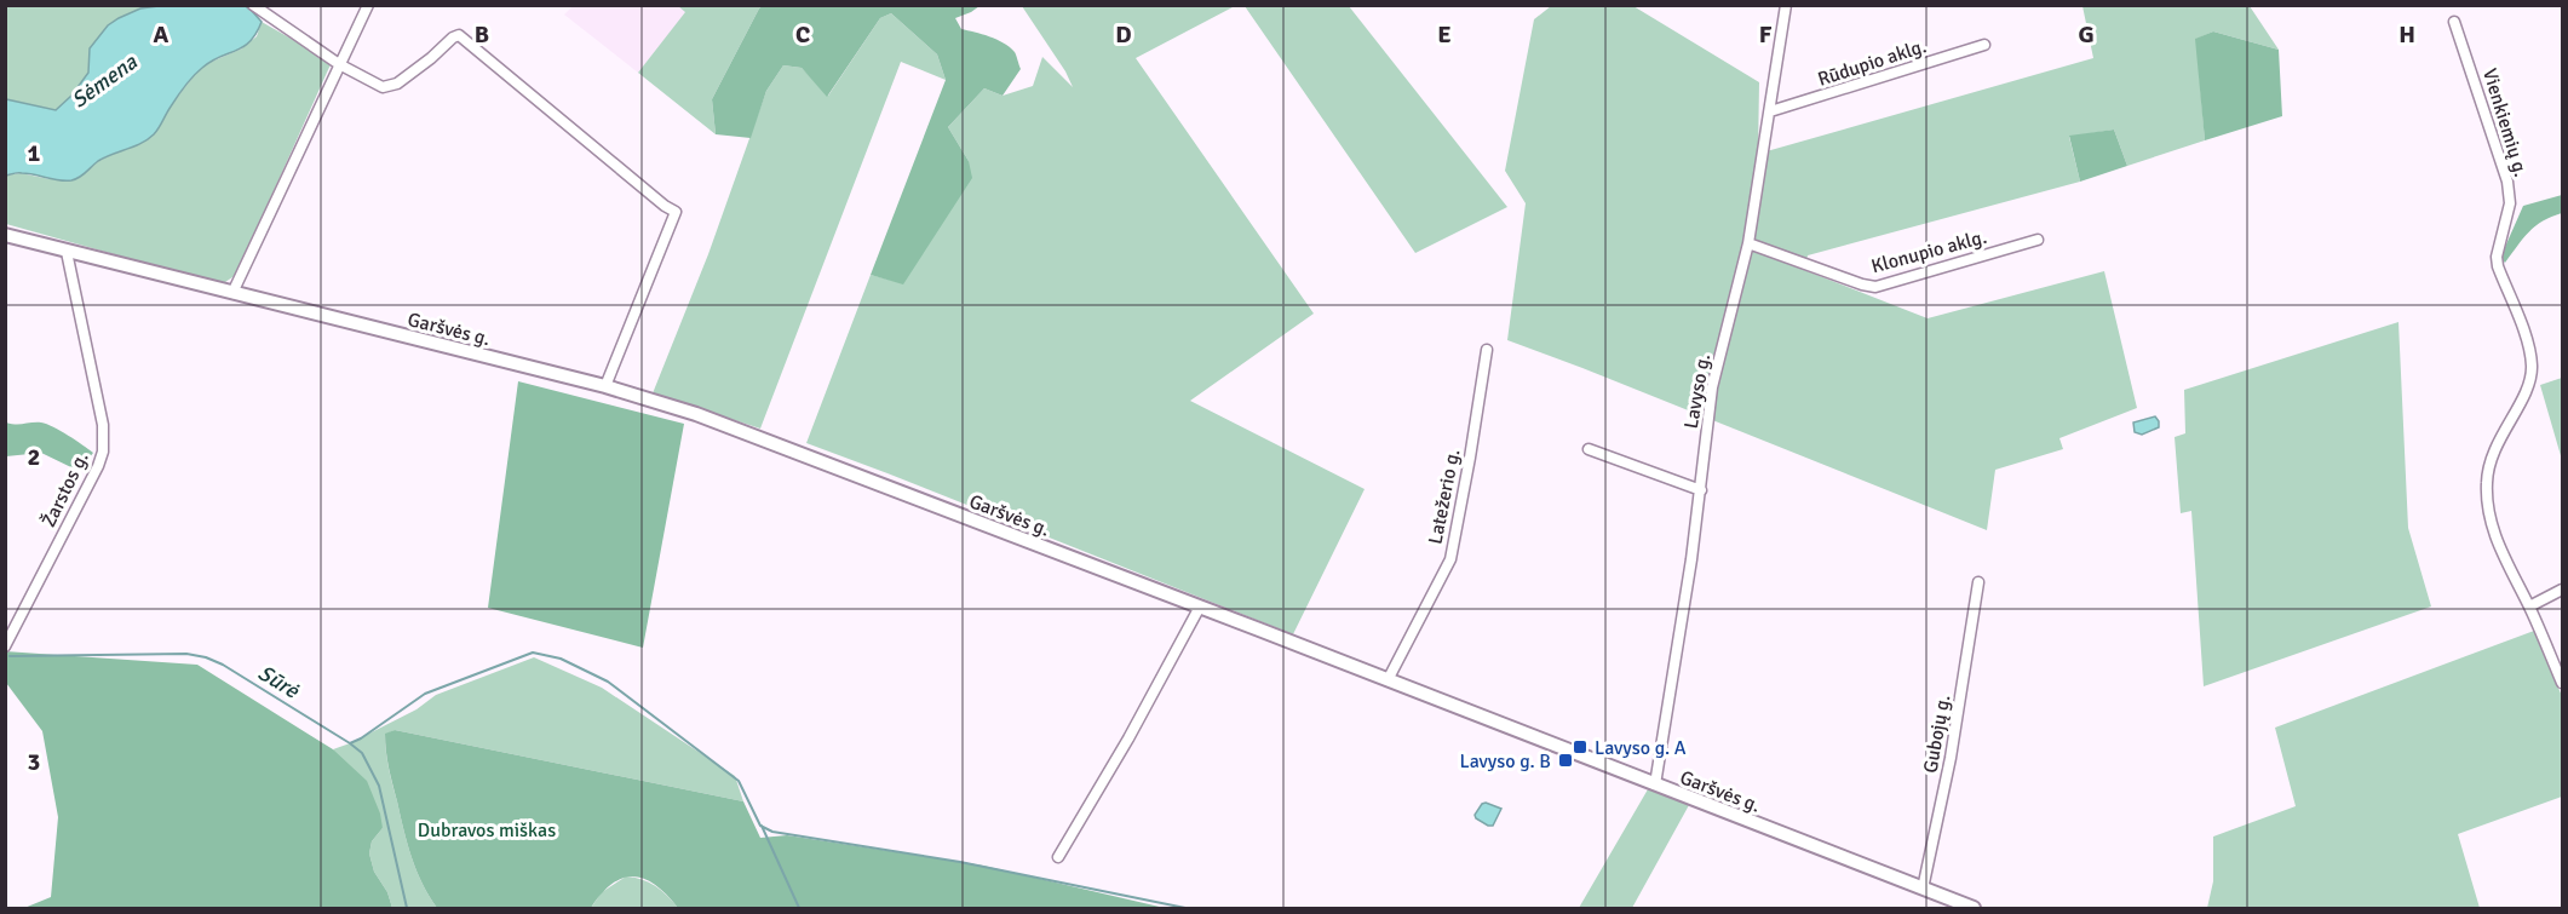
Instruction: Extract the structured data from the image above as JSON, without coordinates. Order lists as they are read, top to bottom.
{
  "streets": {
    "main road": ["Garšvės g."],
    "street": [
      "Rūdupio aklg.",
      "Vienkiemių g.",
      "Klonupio aklg.",
      "Lavyso g.",
      "Žarstos g.",
      "Latežerio g.",
      "Gubojų g."
    ]
  },
  "crossings": [
    ["Rūdupio aklg.", "Lavyso g."],
    ["Klonupio aklg.", "Lavyso g."],
    ["Garšvės g.", "Lavyso g."],
    ["Garšvės g.", "Žarstos g."],
    ["Garšvės g.", "Latežerio g."],
    ["Garšvės g.", "Gubojų g."]
  ],
  "water": ["Sėmena", "Sūrė"],
  "parks": ["Dubravos miškas"],
  "places": {
    "transit": ["Lavyso g. A", "Lavyso g. B"]
  },
  "grid": {
    "columns": [
      "A",
      "B",
      "C",
      "D",
      "E",
      "F",
      "G",
      "H"
    ],
    "rows": ["1", "2", "3"]
  }
}
